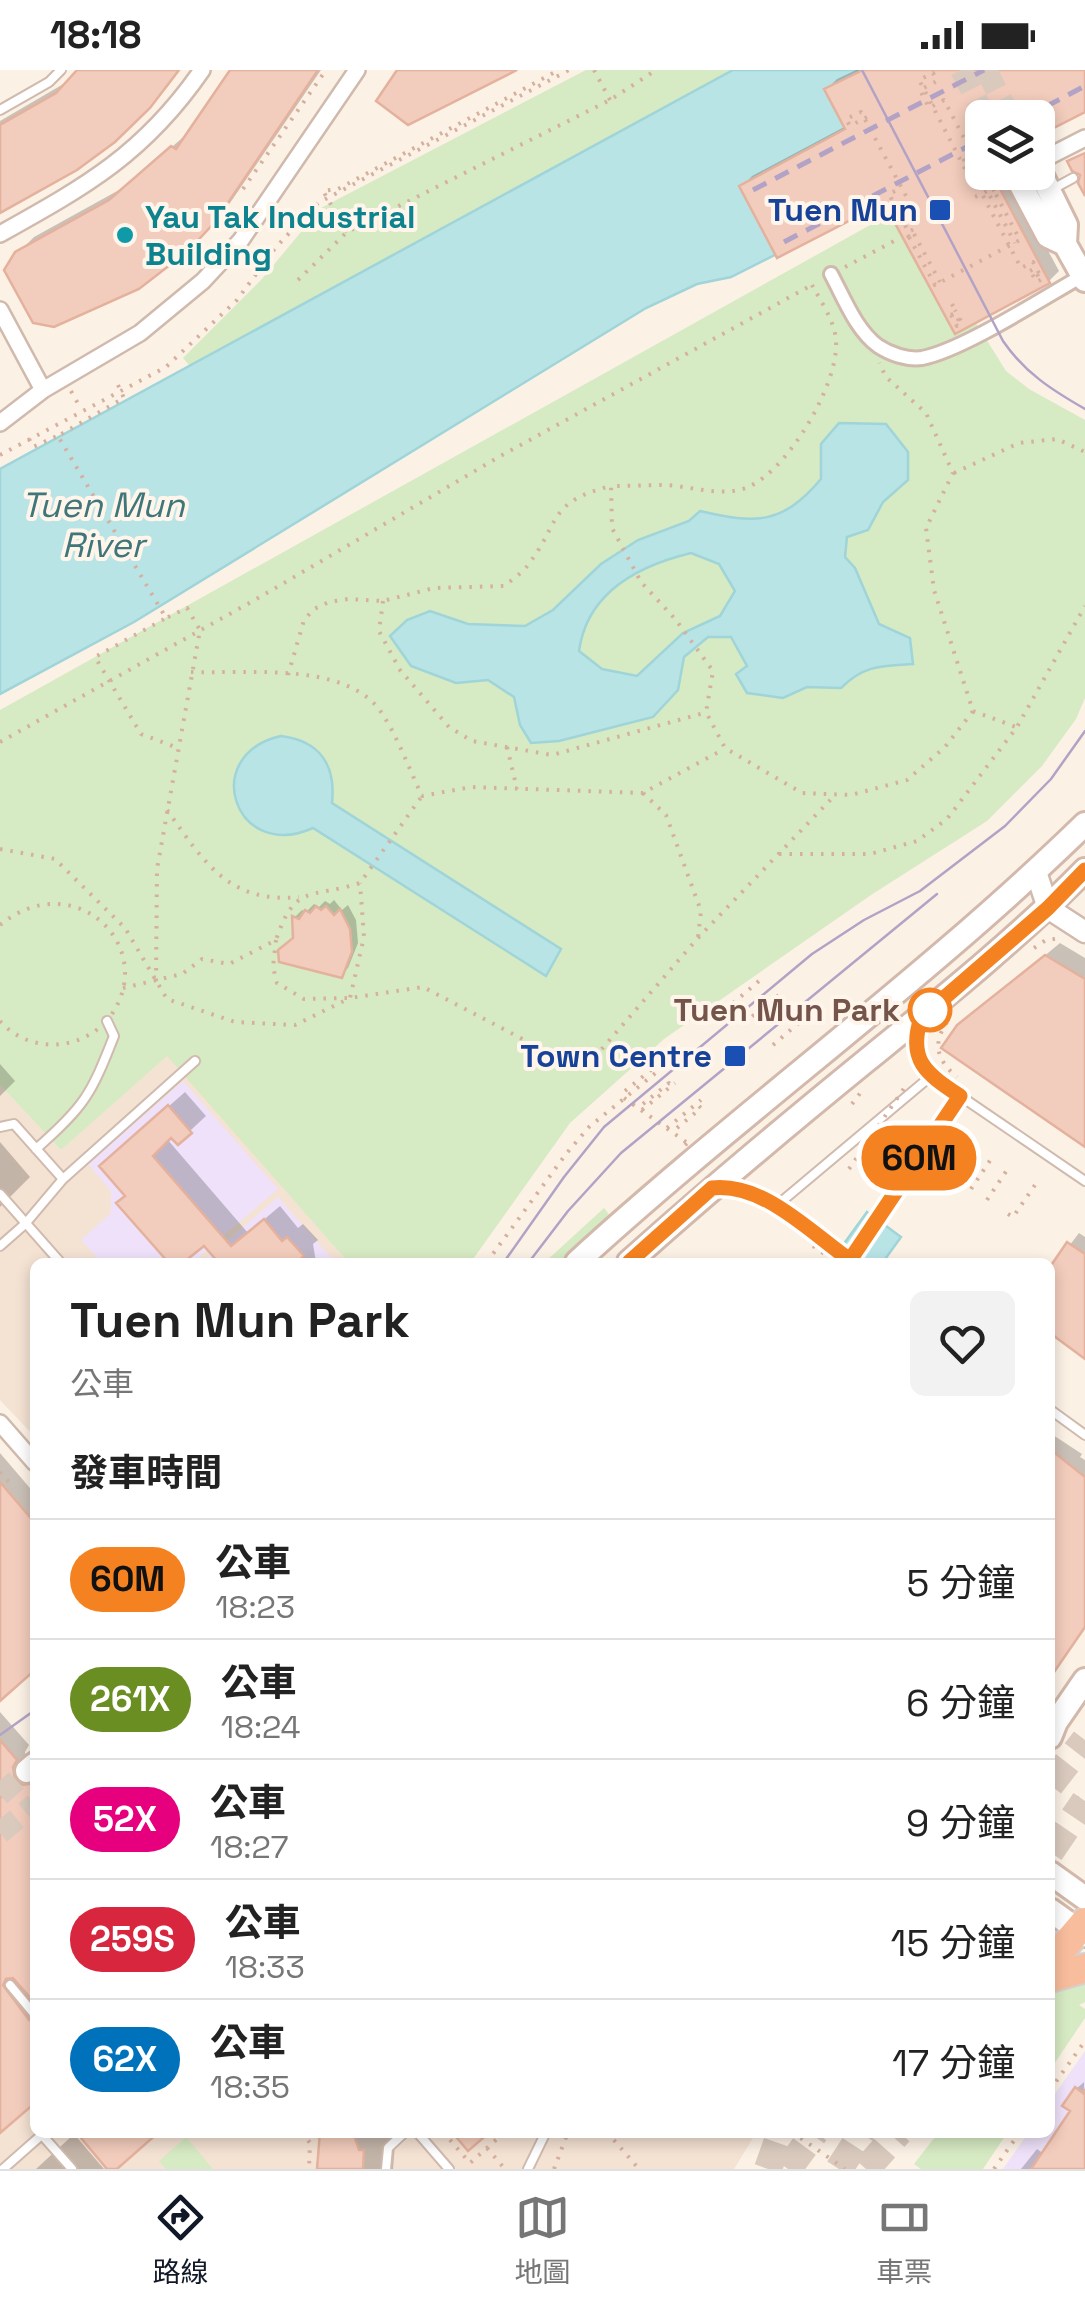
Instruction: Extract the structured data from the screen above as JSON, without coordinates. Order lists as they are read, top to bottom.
{
  "water": ["Tuen Mun River"],
  "places": {
    "transit": ["Tuen Mun", "Town Centre"],
    "other": ["Yau Tak Industrial Building", "Tuen Mun Park"]
  },
  "lines": ["bus line 60M"],
  "page": {
    "status": "18:18",
    "on_map": "60M",
    "heading": [
      ["Tuen Mun Park", "公車"],
      "發車時間"
    ],
    "list": [
      {
        "mark": "60M",
        "name": "公車",
        "note": "18:23",
        "value": "5 分鐘"
      },
      {
        "mark": "261X",
        "name": "公車",
        "note": "18:24",
        "value": "6 分鐘"
      },
      {
        "mark": "52X",
        "name": "公車",
        "note": "18:27",
        "value": "9 分鐘"
      },
      {
        "mark": "259S",
        "name": "公車",
        "note": "18:33",
        "value": "15 分鐘"
      },
      {
        "mark": "62X",
        "name": "公車",
        "note": "18:35",
        "value": "17 分鐘"
      }
    ],
    "tabs": ["路線", "地圖", "車票"]
  }
}
